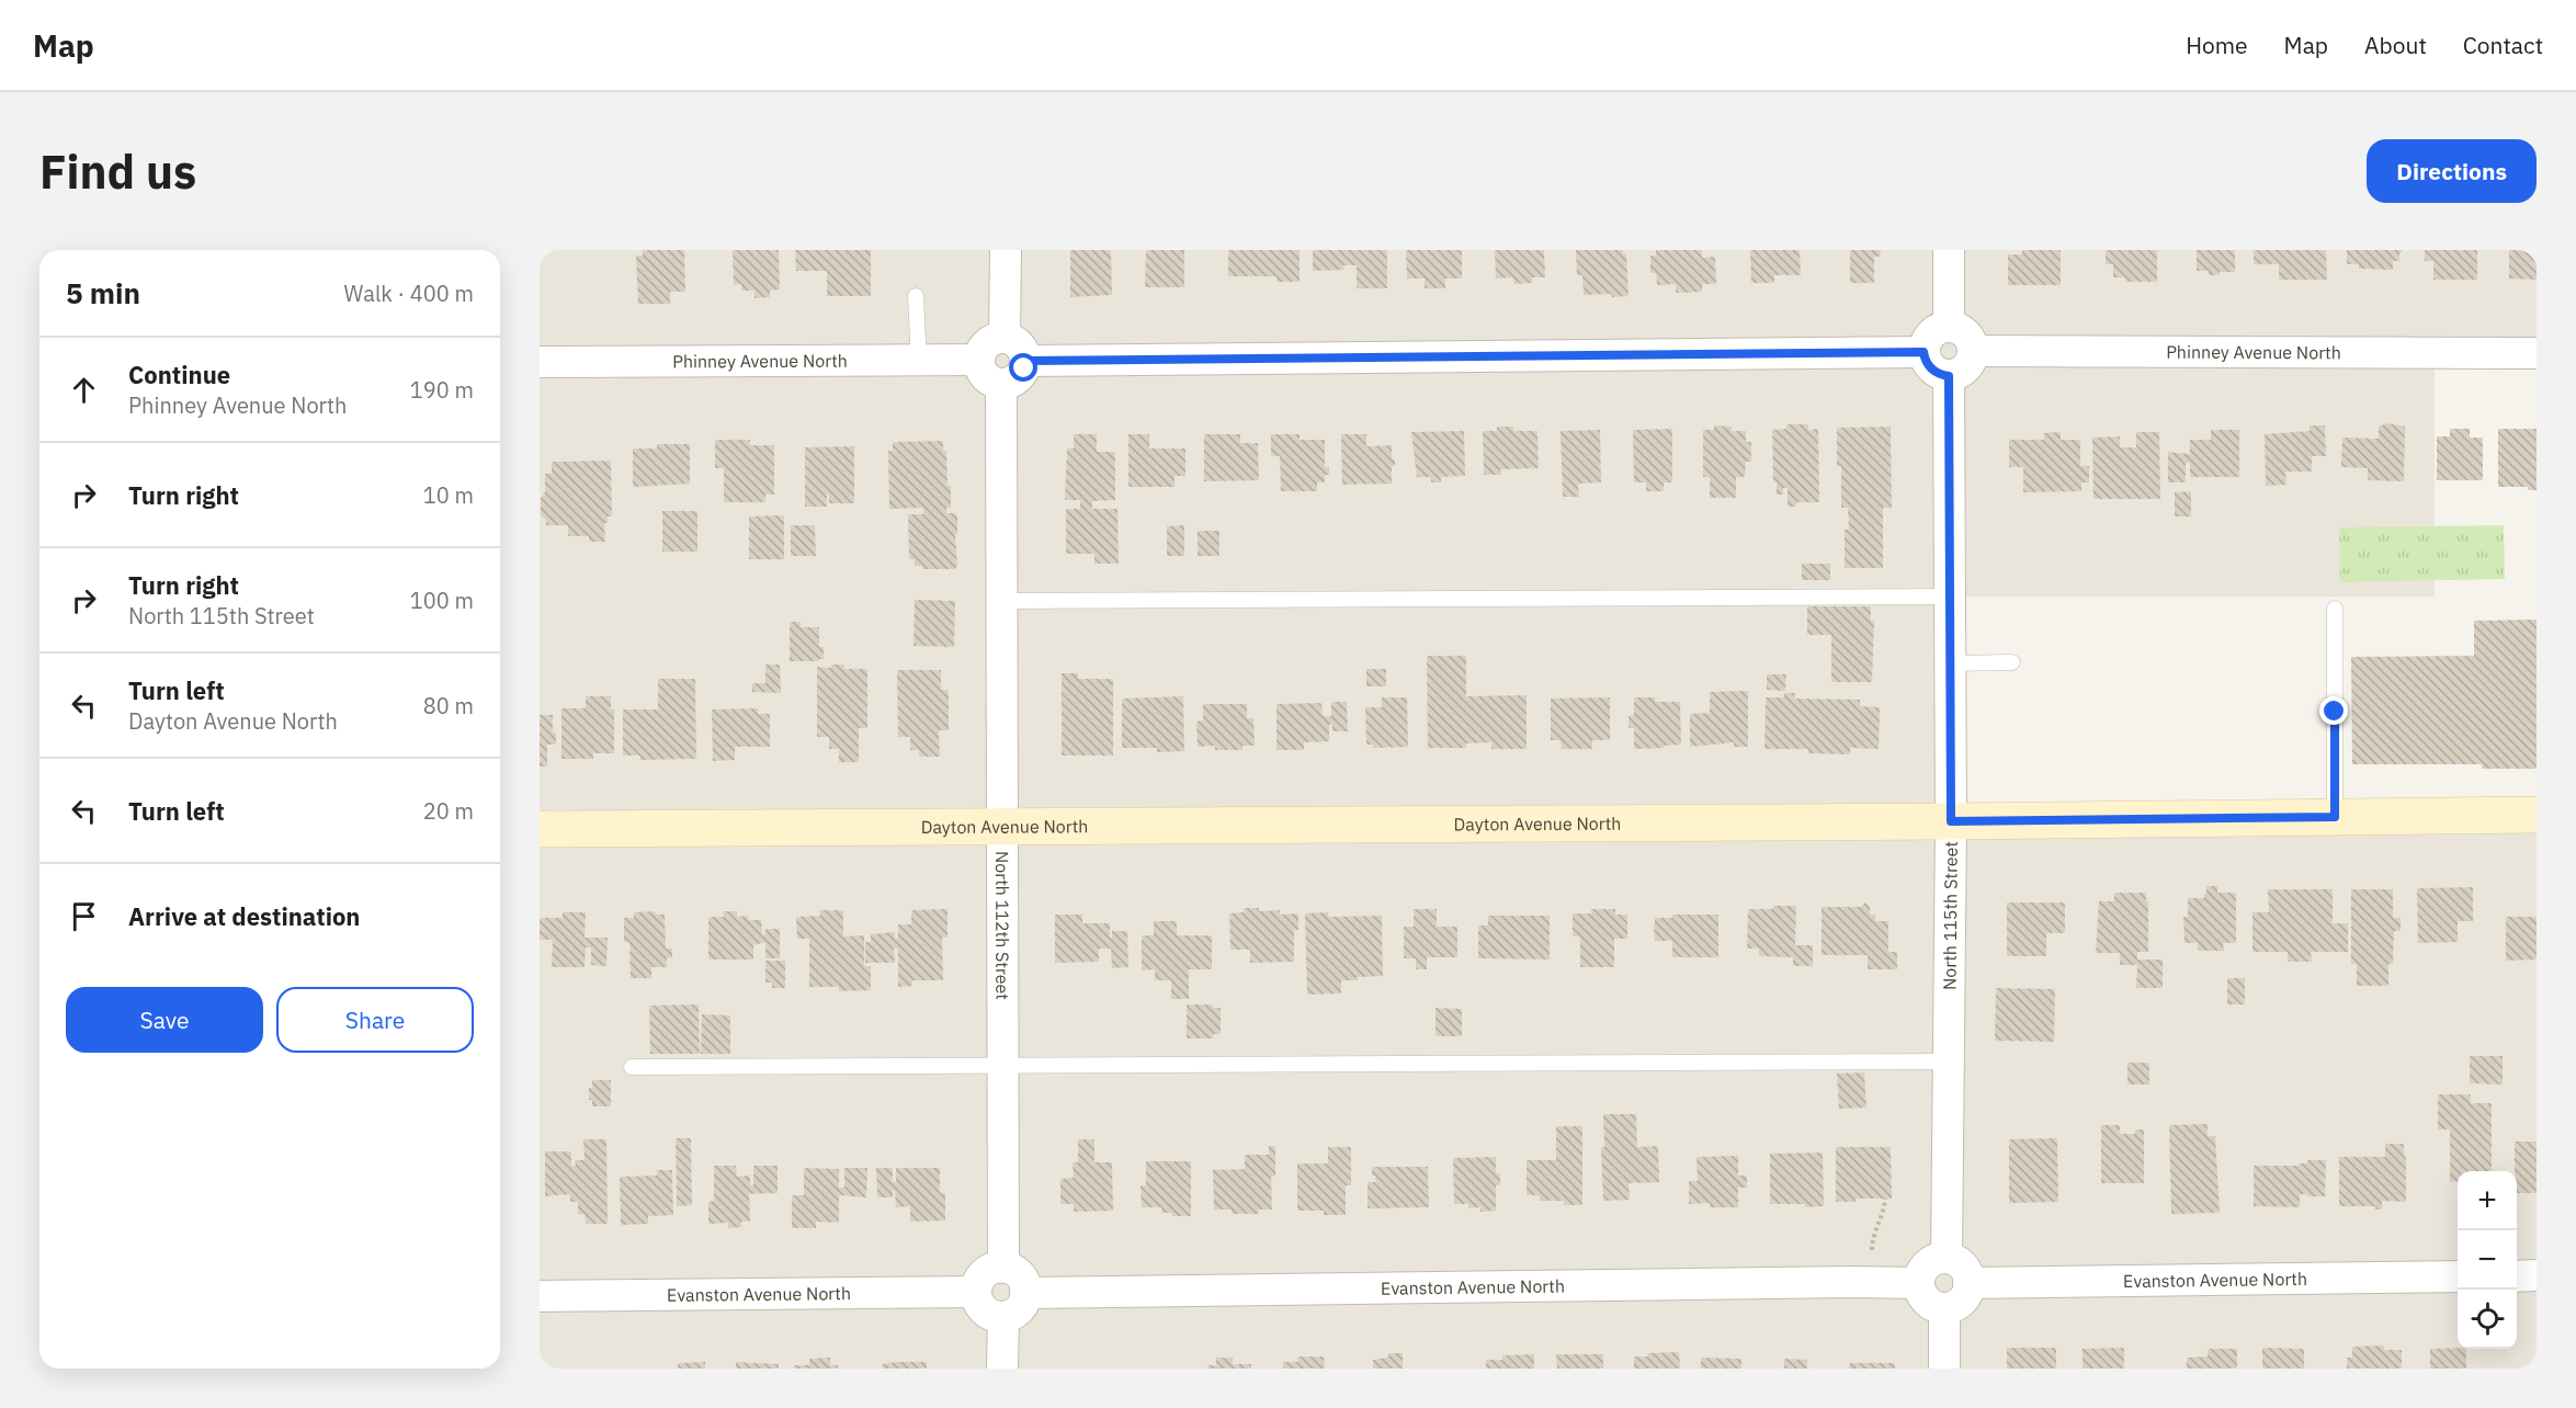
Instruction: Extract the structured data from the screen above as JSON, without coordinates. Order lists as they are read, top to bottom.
{
  "streets": {
    "street": [
      "Phinney Avenue North",
      "Dayton Avenue North",
      "North 115th Street",
      "North 112th Street",
      "Evanston Avenue North"
    ]
  },
  "crossings": [
    ["Phinney Avenue North", "North 115th Street"],
    ["Phinney Avenue North", "North 112th Street"],
    ["Dayton Avenue North", "North 115th Street"],
    ["Dayton Avenue North", "North 112th Street"],
    ["North 115th Street", "Evanston Avenue North"],
    ["North 112th Street", "Evanston Avenue North"]
  ],
  "page": {
    "header": "Map",
    "nav": [
      "Home",
      "Map",
      "About",
      "Contact"
    ],
    "buttons": [
      "Directions",
      ["Save", "Share"]
    ],
    "title": "Find us",
    "heading": ["5 min", "Walk · 400 m"],
    "list": [
      ["Continue", "Phinney Avenue North", "190 m"],
      ["Turn right", "10 m"],
      ["Turn right", "North 115th Street", "100 m"],
      ["Turn left", "Dayton Avenue North", "80 m"],
      ["Turn left", "20 m"],
      "Arrive at destination"
    ],
    "map_buttons": ["+", "−"]
  }
}
